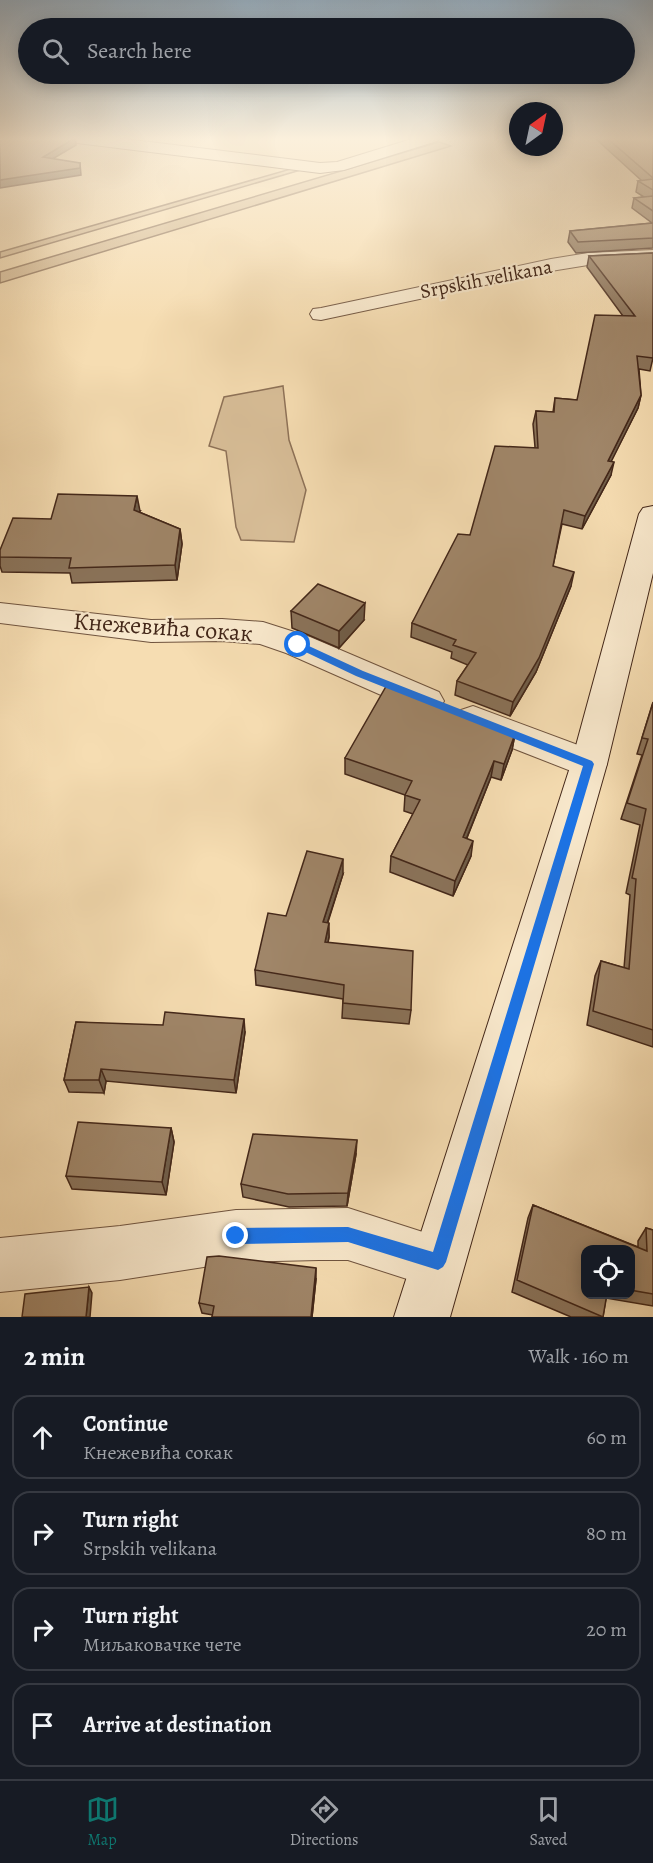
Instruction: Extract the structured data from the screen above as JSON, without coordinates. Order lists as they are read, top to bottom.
{
  "streets": {
    "street": ["Srpskih velikana", "Кнежевића сокак"]
  },
  "north": "top right",
  "page": {
    "search": "Search here",
    "heading": ["2 min", "Walk · 160 m"],
    "list": [
      ["Continue", "Кнежевића сокак", "60 m"],
      ["Turn right", "Srpskih velikana", "80 m"],
      ["Turn right", "Миљаковачке чете", "20 m"],
      "Arrive at destination"
    ],
    "nav": ["Map", "Directions", "Saved"]
  }
}
